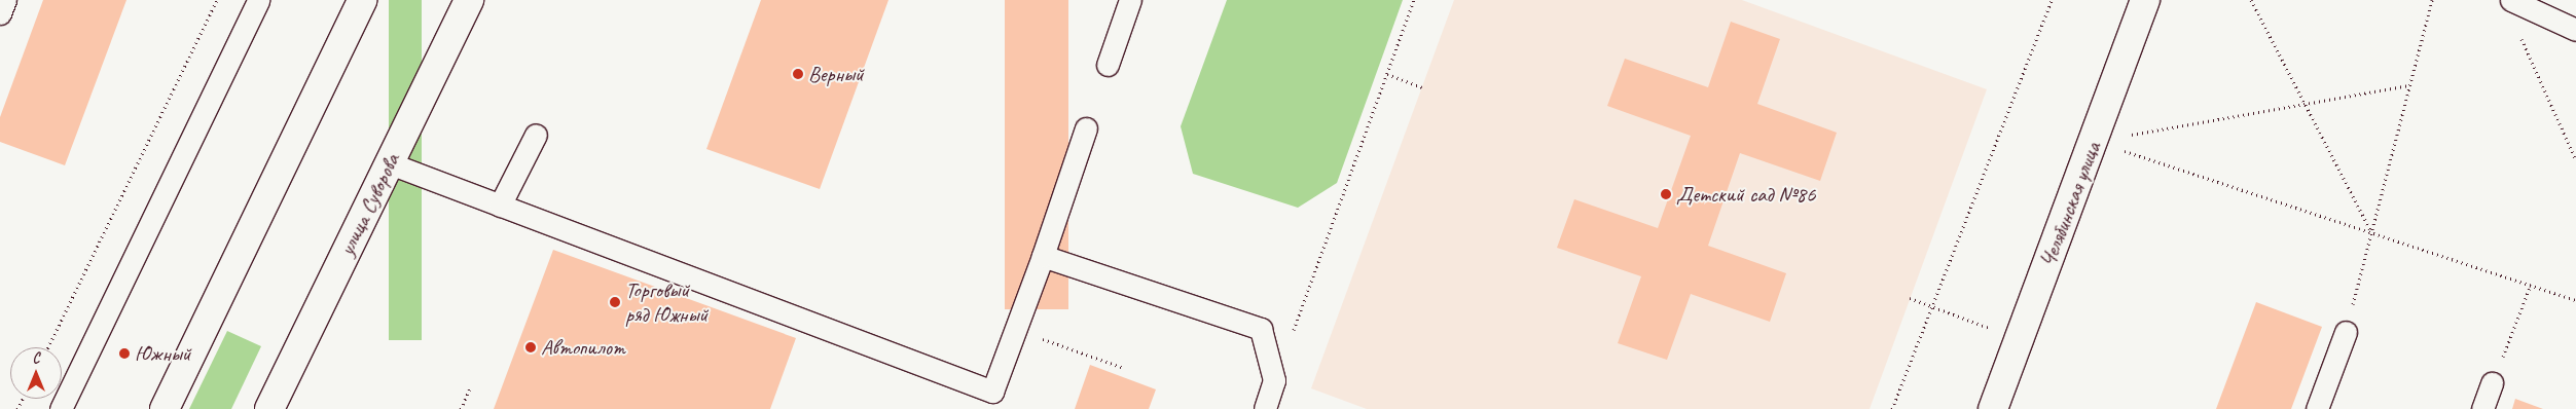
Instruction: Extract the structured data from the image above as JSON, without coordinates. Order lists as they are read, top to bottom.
{
  "streets": {
    "main road": ["улица Суворова", "Челябинская улица"]
  },
  "places": [
    "Верный",
    "Детский сад №86",
    "Торговый ряд Южный",
    "Автопилот",
    "Южный"
  ],
  "north": "top"
}
